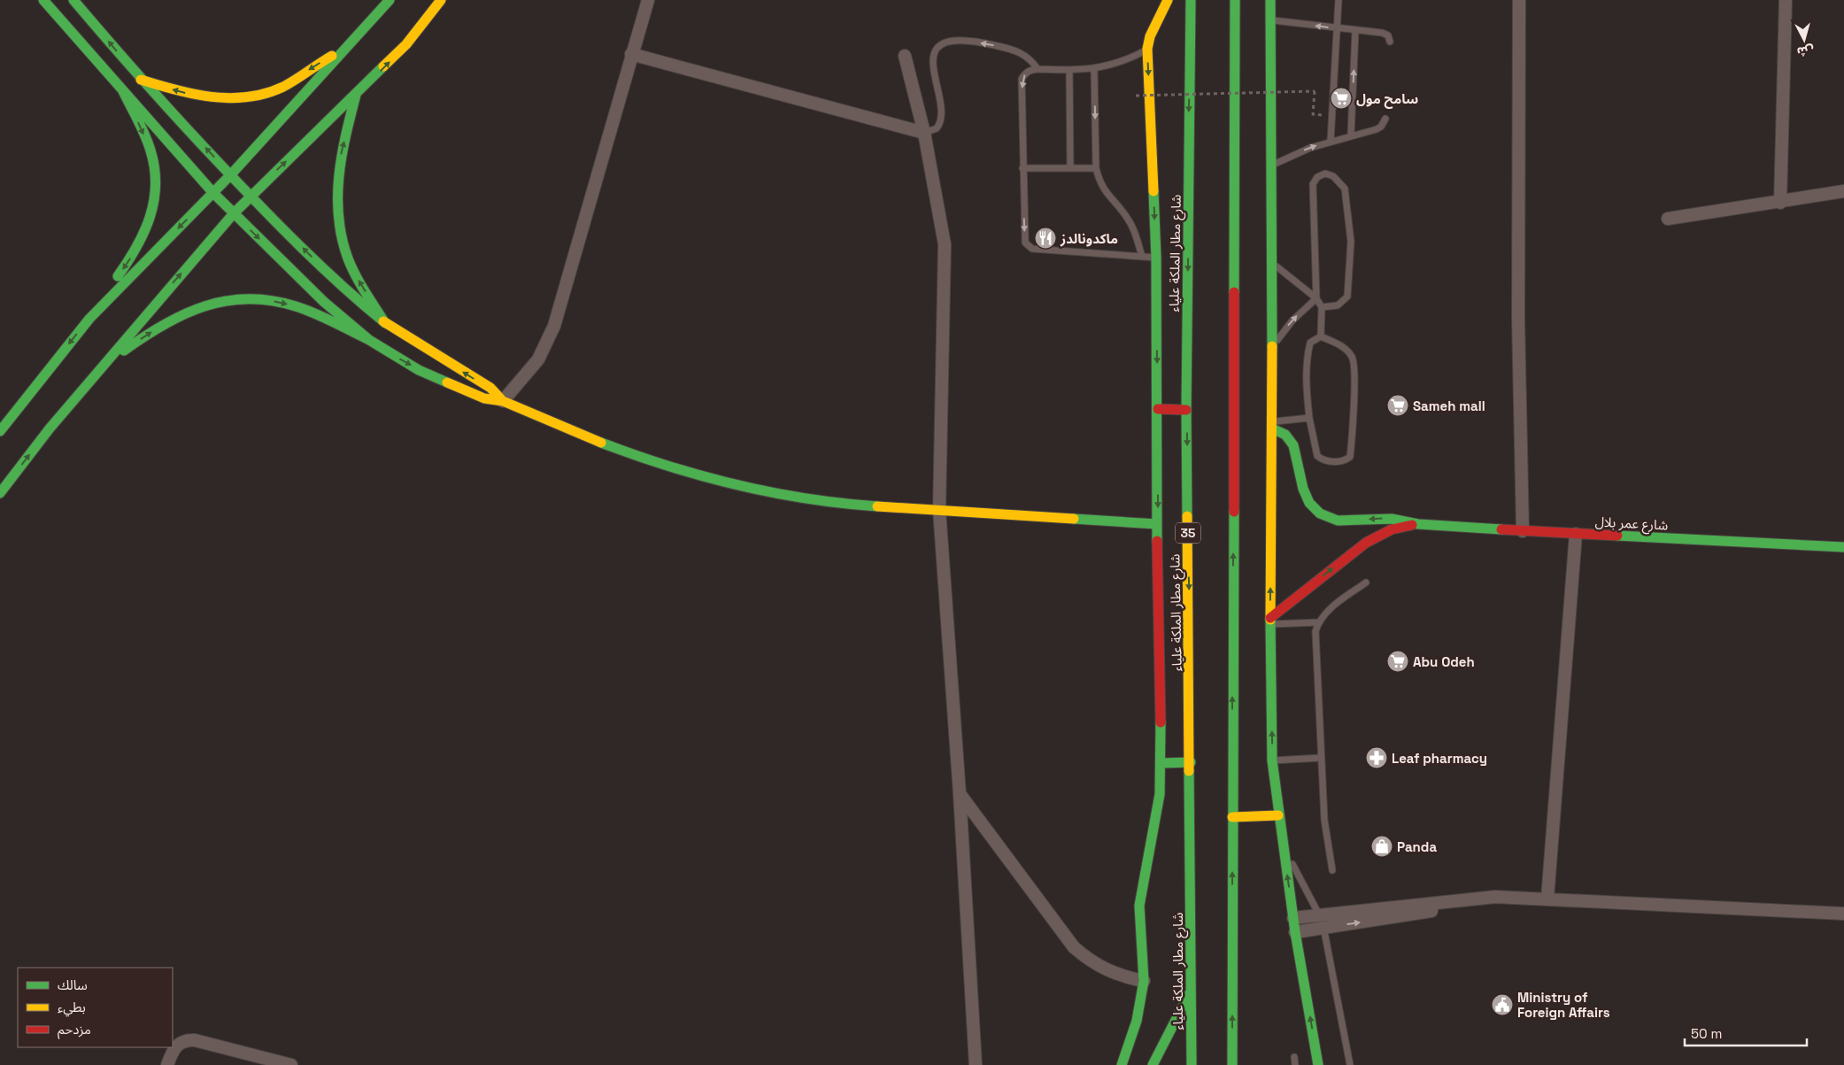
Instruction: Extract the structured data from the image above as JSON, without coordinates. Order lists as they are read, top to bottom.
{
  "streets": {
    "main road": ["شارع مطار الملكة علياء", "شارع عمر بلال", "35"]
  },
  "places": {
    "supermarket": ["سامح مول", "Sameh mall", "Abu Odeh"],
    "restaurant": ["ماكدونالدز"],
    "pharmacy": ["Leaf pharmacy"],
    "shop": ["Panda"],
    "public building": ["Ministry of Foreign Affairs"]
  },
  "legend": ["سالك", "بطيء", "مزدحم"],
  "scale_bar": "50 m",
  "north": "bottom"
}
